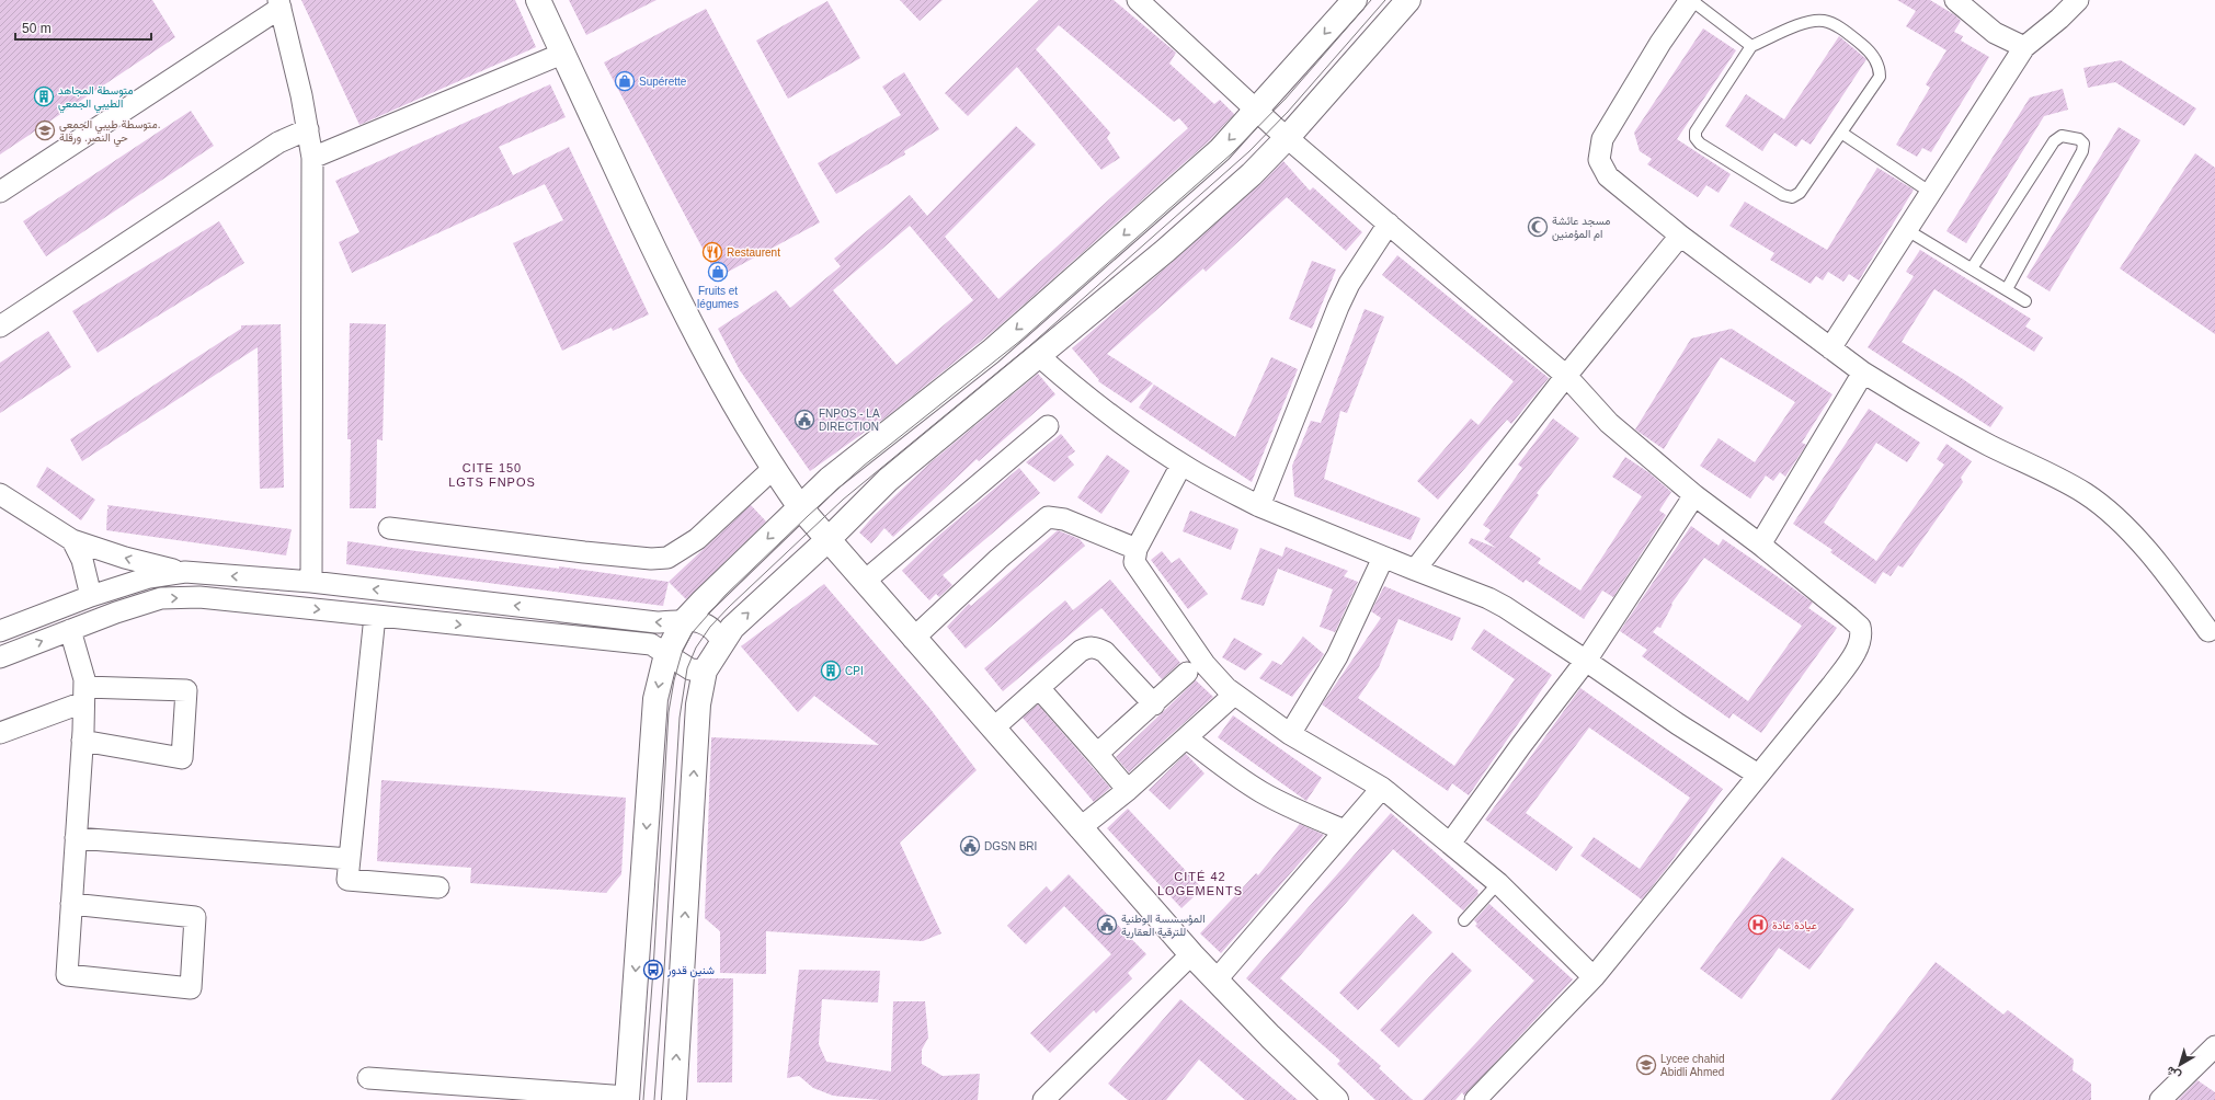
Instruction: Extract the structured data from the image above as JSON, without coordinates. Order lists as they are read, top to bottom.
{
  "districts": ["CITE 150 LGTS FNPOS", "CITÉ 42 LOGEMENTS"],
  "places": {
    "shop": ["Supérette", "Fruits et légumes"],
    "building": ["متوسطة المجاهد الطيبي الجمعي", "CPI"],
    "school or university": ["متوسطة طيبي الجمعي. حي النصر. ورقلة", "Lycee chahid Abidli Ahmed"],
    "mosque": ["مسجد عائشة ام المؤمنين"],
    "restaurant": ["Restaurent"],
    "public building": ["FNPOS - LA DIRECTION", "DGSN BRI", "المؤسسسة الوطنية للترقية العقارية"],
    "hospital": ["عيادة عادة"],
    "bus stop": ["شنين قدور"]
  },
  "scale_bar": "50 m",
  "north": "bottom left"
}
